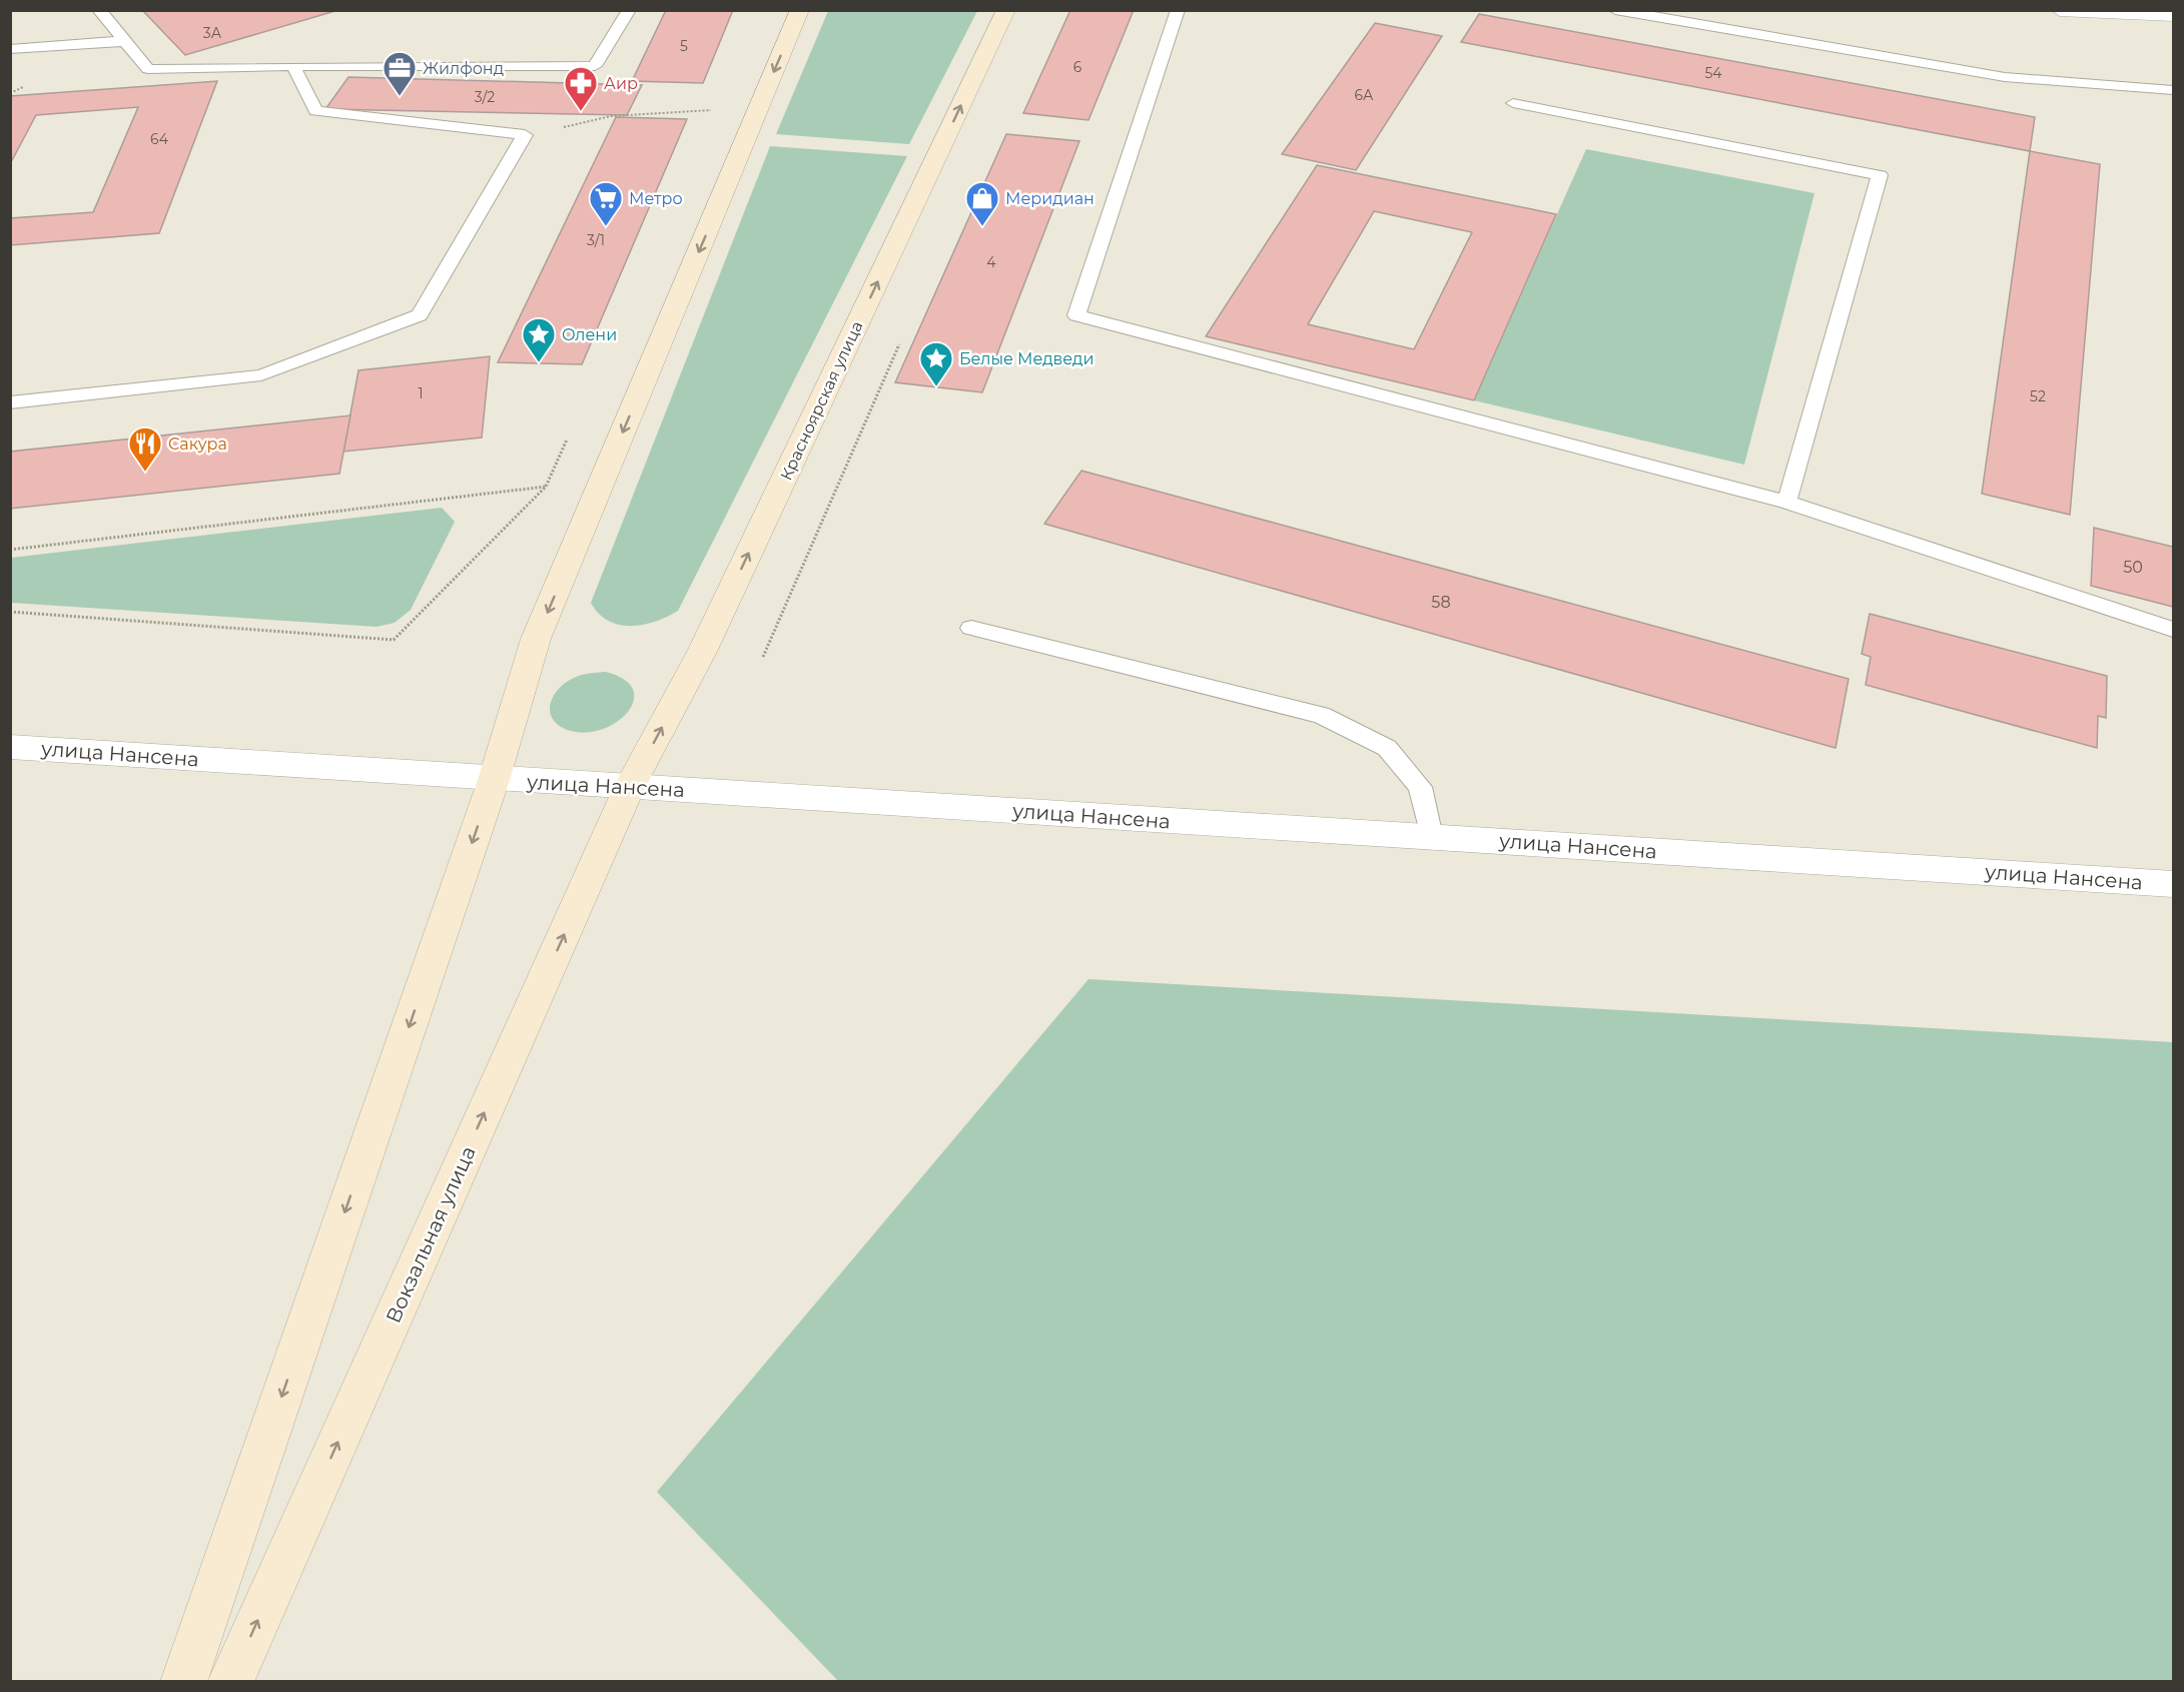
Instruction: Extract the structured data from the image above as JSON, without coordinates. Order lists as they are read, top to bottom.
{
  "streets": {
    "main road": ["Красноярская улица", "Вокзальная улица"],
    "street": ["улица Нансена"]
  },
  "crossings": [
    ["Красноярская улица", "улица Нансена"],
    ["Красноярская улица", "Вокзальная улица"],
    ["улица Нансена", "Вокзальная улица"]
  ],
  "places": {
    "office": ["Жилфонд"],
    "pharmacy": ["Аир"],
    "supermarket": ["Метро"],
    "shop": ["Меридиан"],
    "place": ["Олени", "Белые Медведи"],
    "restaurant": ["Сакура"]
  },
  "house_numbers": [
    "3А",
    "5",
    "6",
    "54",
    "6А",
    "3/2",
    "64",
    "3/1",
    "4",
    "1",
    "52",
    "50",
    "58"
  ]
}
